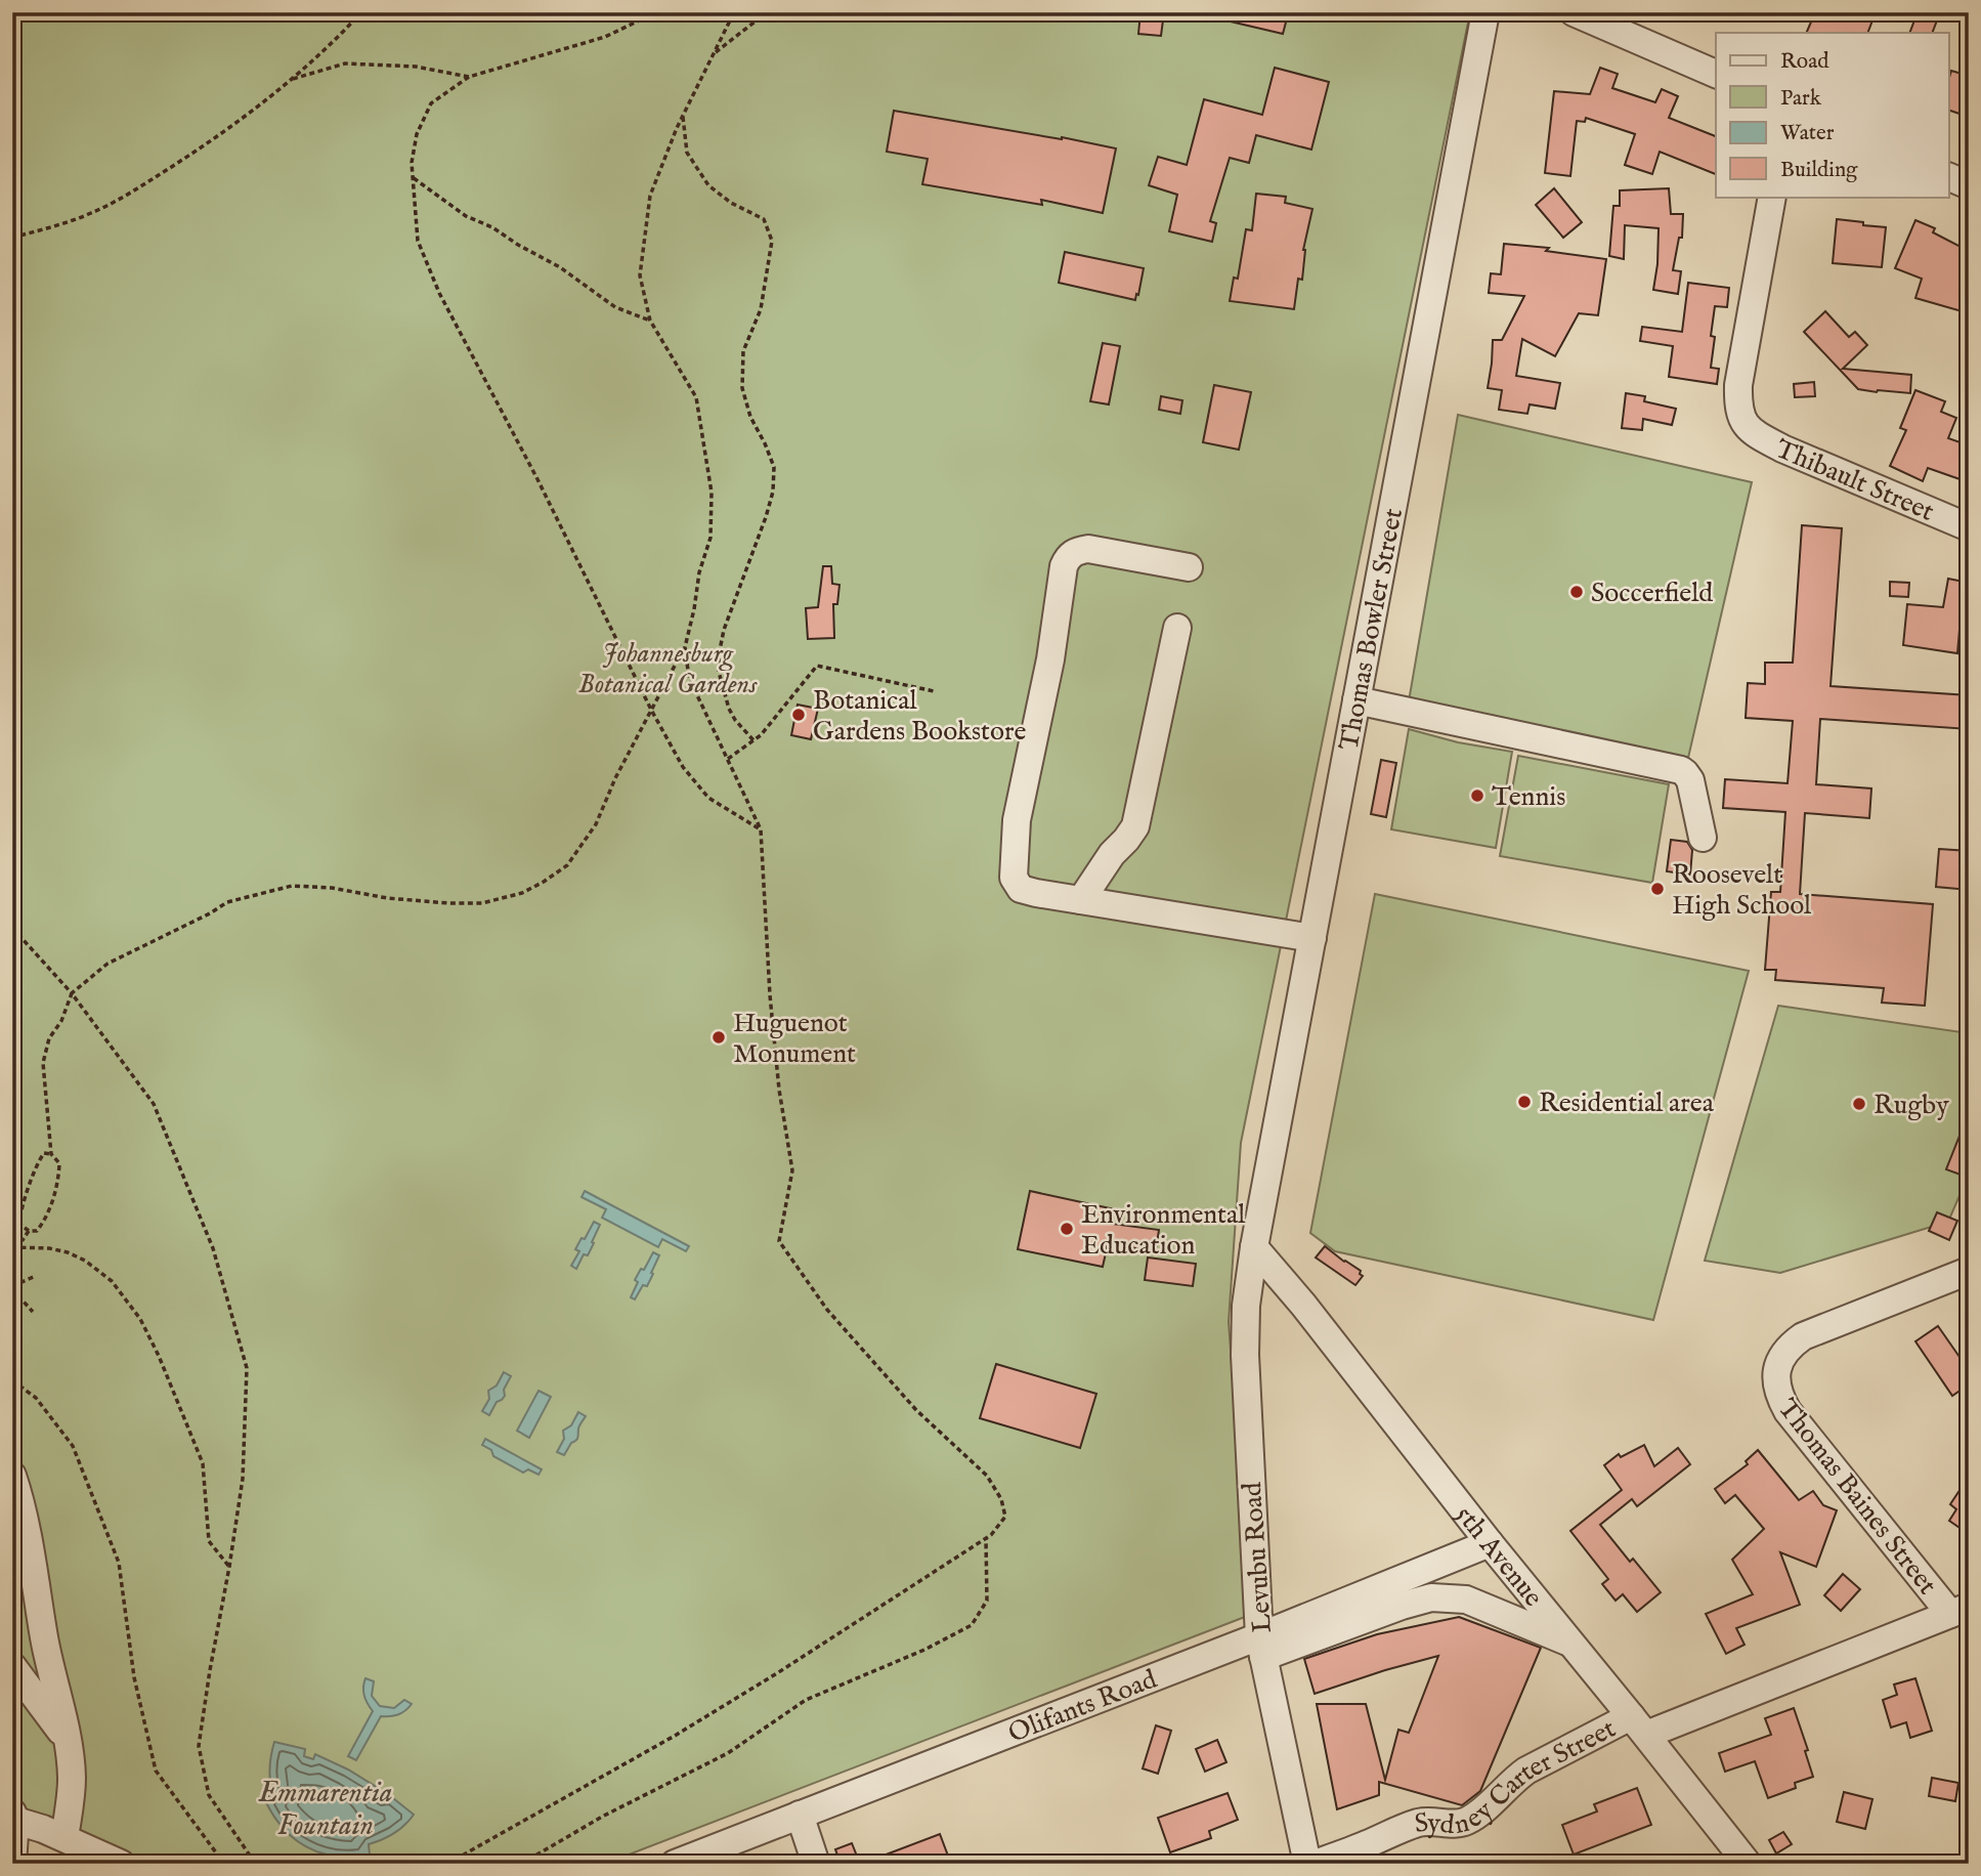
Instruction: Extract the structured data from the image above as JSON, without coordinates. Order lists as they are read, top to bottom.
{
  "streets": {
    "street": [
      "Thibault Street",
      "Thomas Bowler Street",
      "Thomas Baines Street",
      "5th Avenue",
      "Levubu Road",
      "Olifants Road",
      "Sydney Carter Street"
    ]
  },
  "crossings": [
    ["Thomas Bowler Street", "5th Avenue"],
    ["Thomas Bowler Street", "Levubu Road"],
    ["Thomas Baines Street", "Sydney Carter Street"],
    ["5th Avenue", "Levubu Road"],
    ["5th Avenue", "Olifants Road"],
    ["5th Avenue", "Sydney Carter Street"],
    ["Levubu Road", "Olifants Road"]
  ],
  "water": ["Emmarentia Fountain"],
  "parks": ["Johannesburg Botanical Gardens"],
  "places": [
    "Soccerfield",
    "Botanical Gardens Bookstore",
    "Tennis",
    "Roosevelt High School",
    "Huguenot Monument",
    "Residential area",
    "Rugby",
    "Environmental Education"
  ],
  "legend": [
    "Road",
    "Park",
    "Water",
    "Building"
  ]
}
